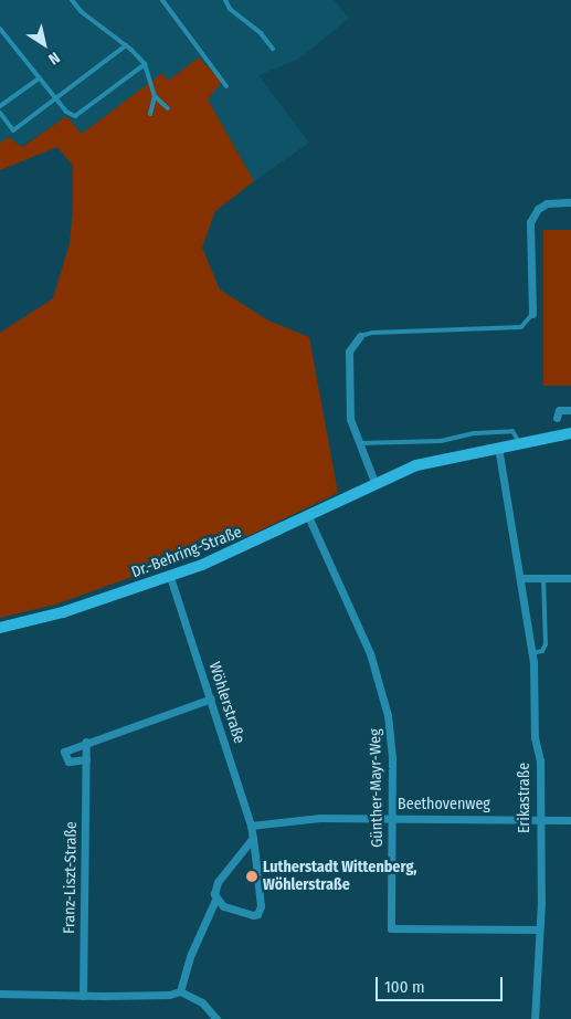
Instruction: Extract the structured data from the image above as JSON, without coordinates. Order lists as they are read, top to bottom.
{
  "streets": {
    "street": [
      "Dr.-Behring-Straße",
      "Wöhlerstraße",
      "Günther-Mayr-Weg",
      "Erikastraße",
      "Beethovenweg",
      "Franz-Liszt-Straße"
    ]
  },
  "crossings": [
    ["Dr.-Behring-Straße", "Wöhlerstraße"],
    ["Dr.-Behring-Straße", "Günther-Mayr-Weg"],
    ["Dr.-Behring-Straße", "Erikastraße"],
    ["Wöhlerstraße", "Beethovenweg"],
    ["Günther-Mayr-Weg", "Erikastraße"],
    ["Günther-Mayr-Weg", "Beethovenweg"],
    ["Erikastraße", "Beethovenweg"]
  ],
  "places": ["Lutherstadt Wittenberg, Wöhlerstraße"],
  "scale_bar": "100 m",
  "north": "bottom right"
}
